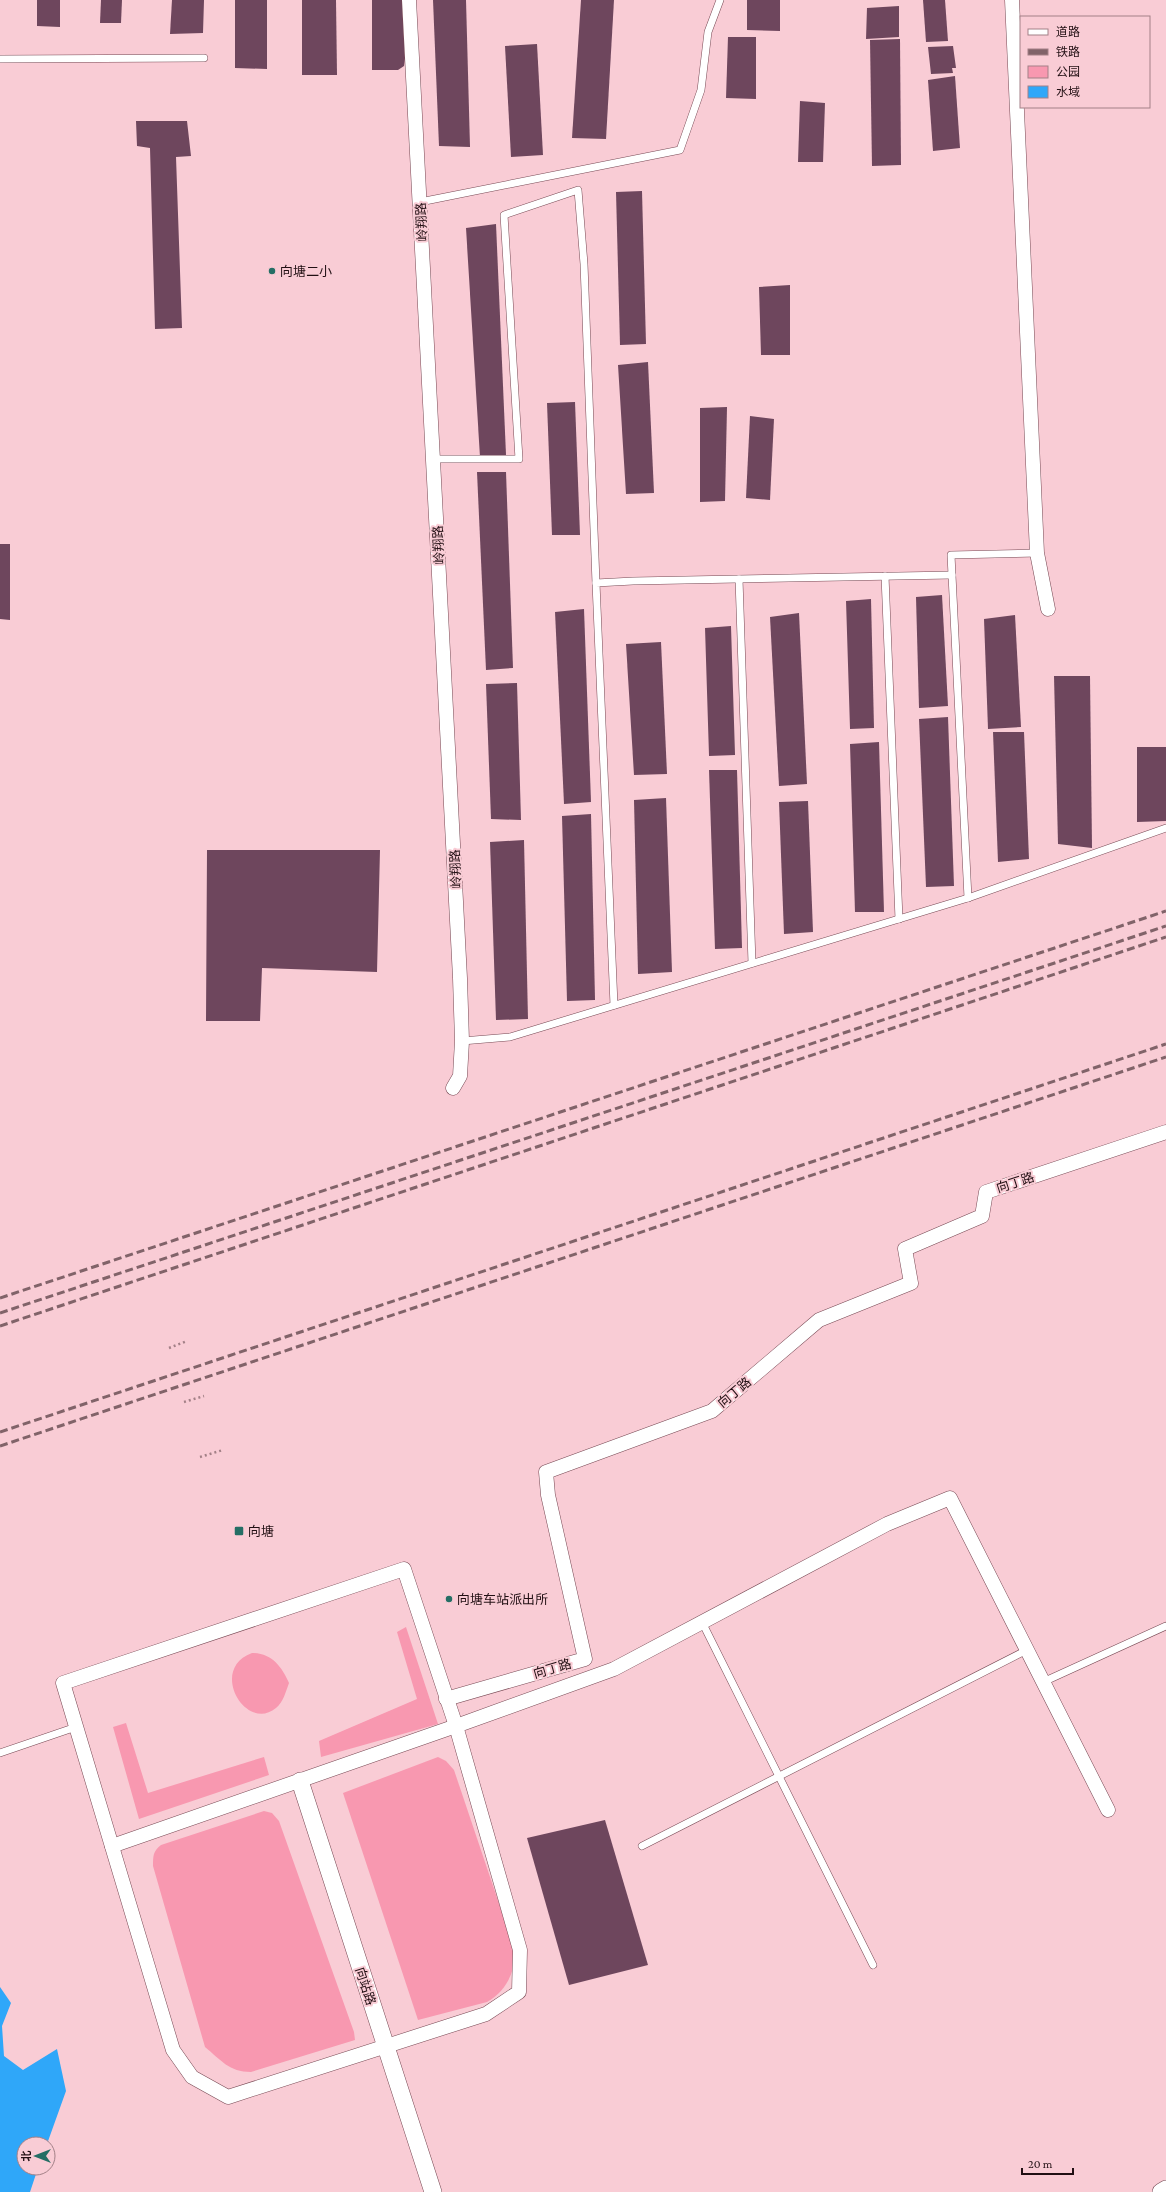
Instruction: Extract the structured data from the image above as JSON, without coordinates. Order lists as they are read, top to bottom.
{
  "streets": {
    "street": ["岭翔路", "向丁路", "向站路"]
  },
  "places": {
    "other": ["向塘二小", "向塘车站派出所"],
    "transit": ["向塘"]
  },
  "legend": [
    "道路",
    "铁路",
    "公园",
    "水域"
  ],
  "scale_bar": "20 m",
  "north": "left"
}
